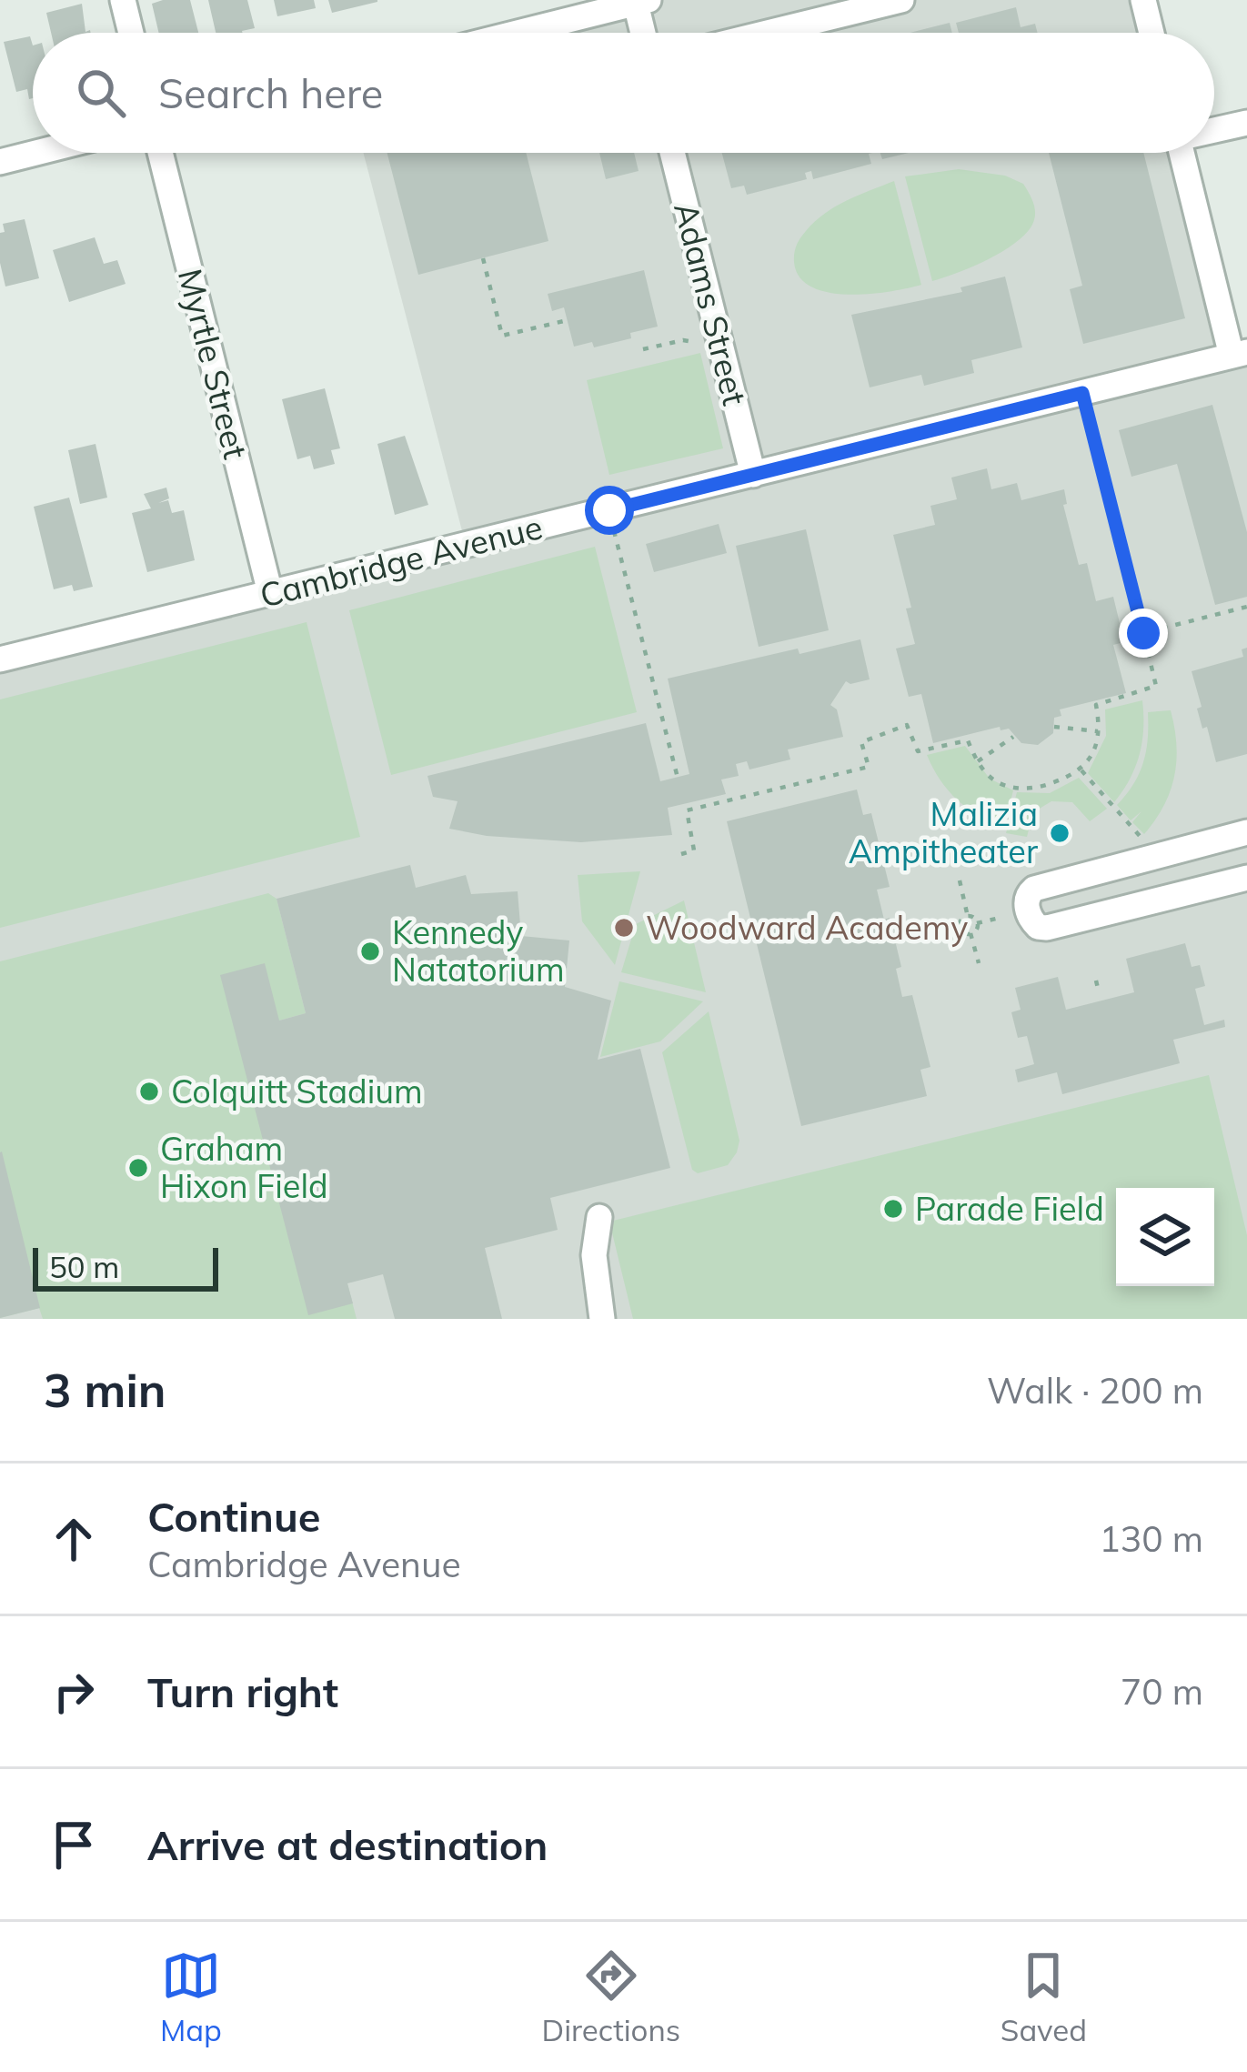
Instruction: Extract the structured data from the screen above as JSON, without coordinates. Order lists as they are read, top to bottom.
{
  "streets": {
    "street": ["Adams Street", "Myrtle Street", "Cambridge Avenue"]
  },
  "crossings": [
    ["Adams Street", "Cambridge Avenue"],
    ["Myrtle Street", "Cambridge Avenue"]
  ],
  "places": [
    "Malizia Ampitheater",
    "Woodward Academy",
    "Kennedy Natatorium",
    "Colquitt Stadium",
    "Graham Hixon Field",
    "Parade Field"
  ],
  "scale_bar": "50 m",
  "page": {
    "search": "Search here",
    "scale": "50 m",
    "heading": ["3 min", "Walk · 200 m"],
    "list": [
      ["Continue", "Cambridge Avenue", "130 m"],
      ["Turn right", "70 m"],
      "Arrive at destination"
    ],
    "nav": ["Map", "Directions", "Saved"]
  }
}
